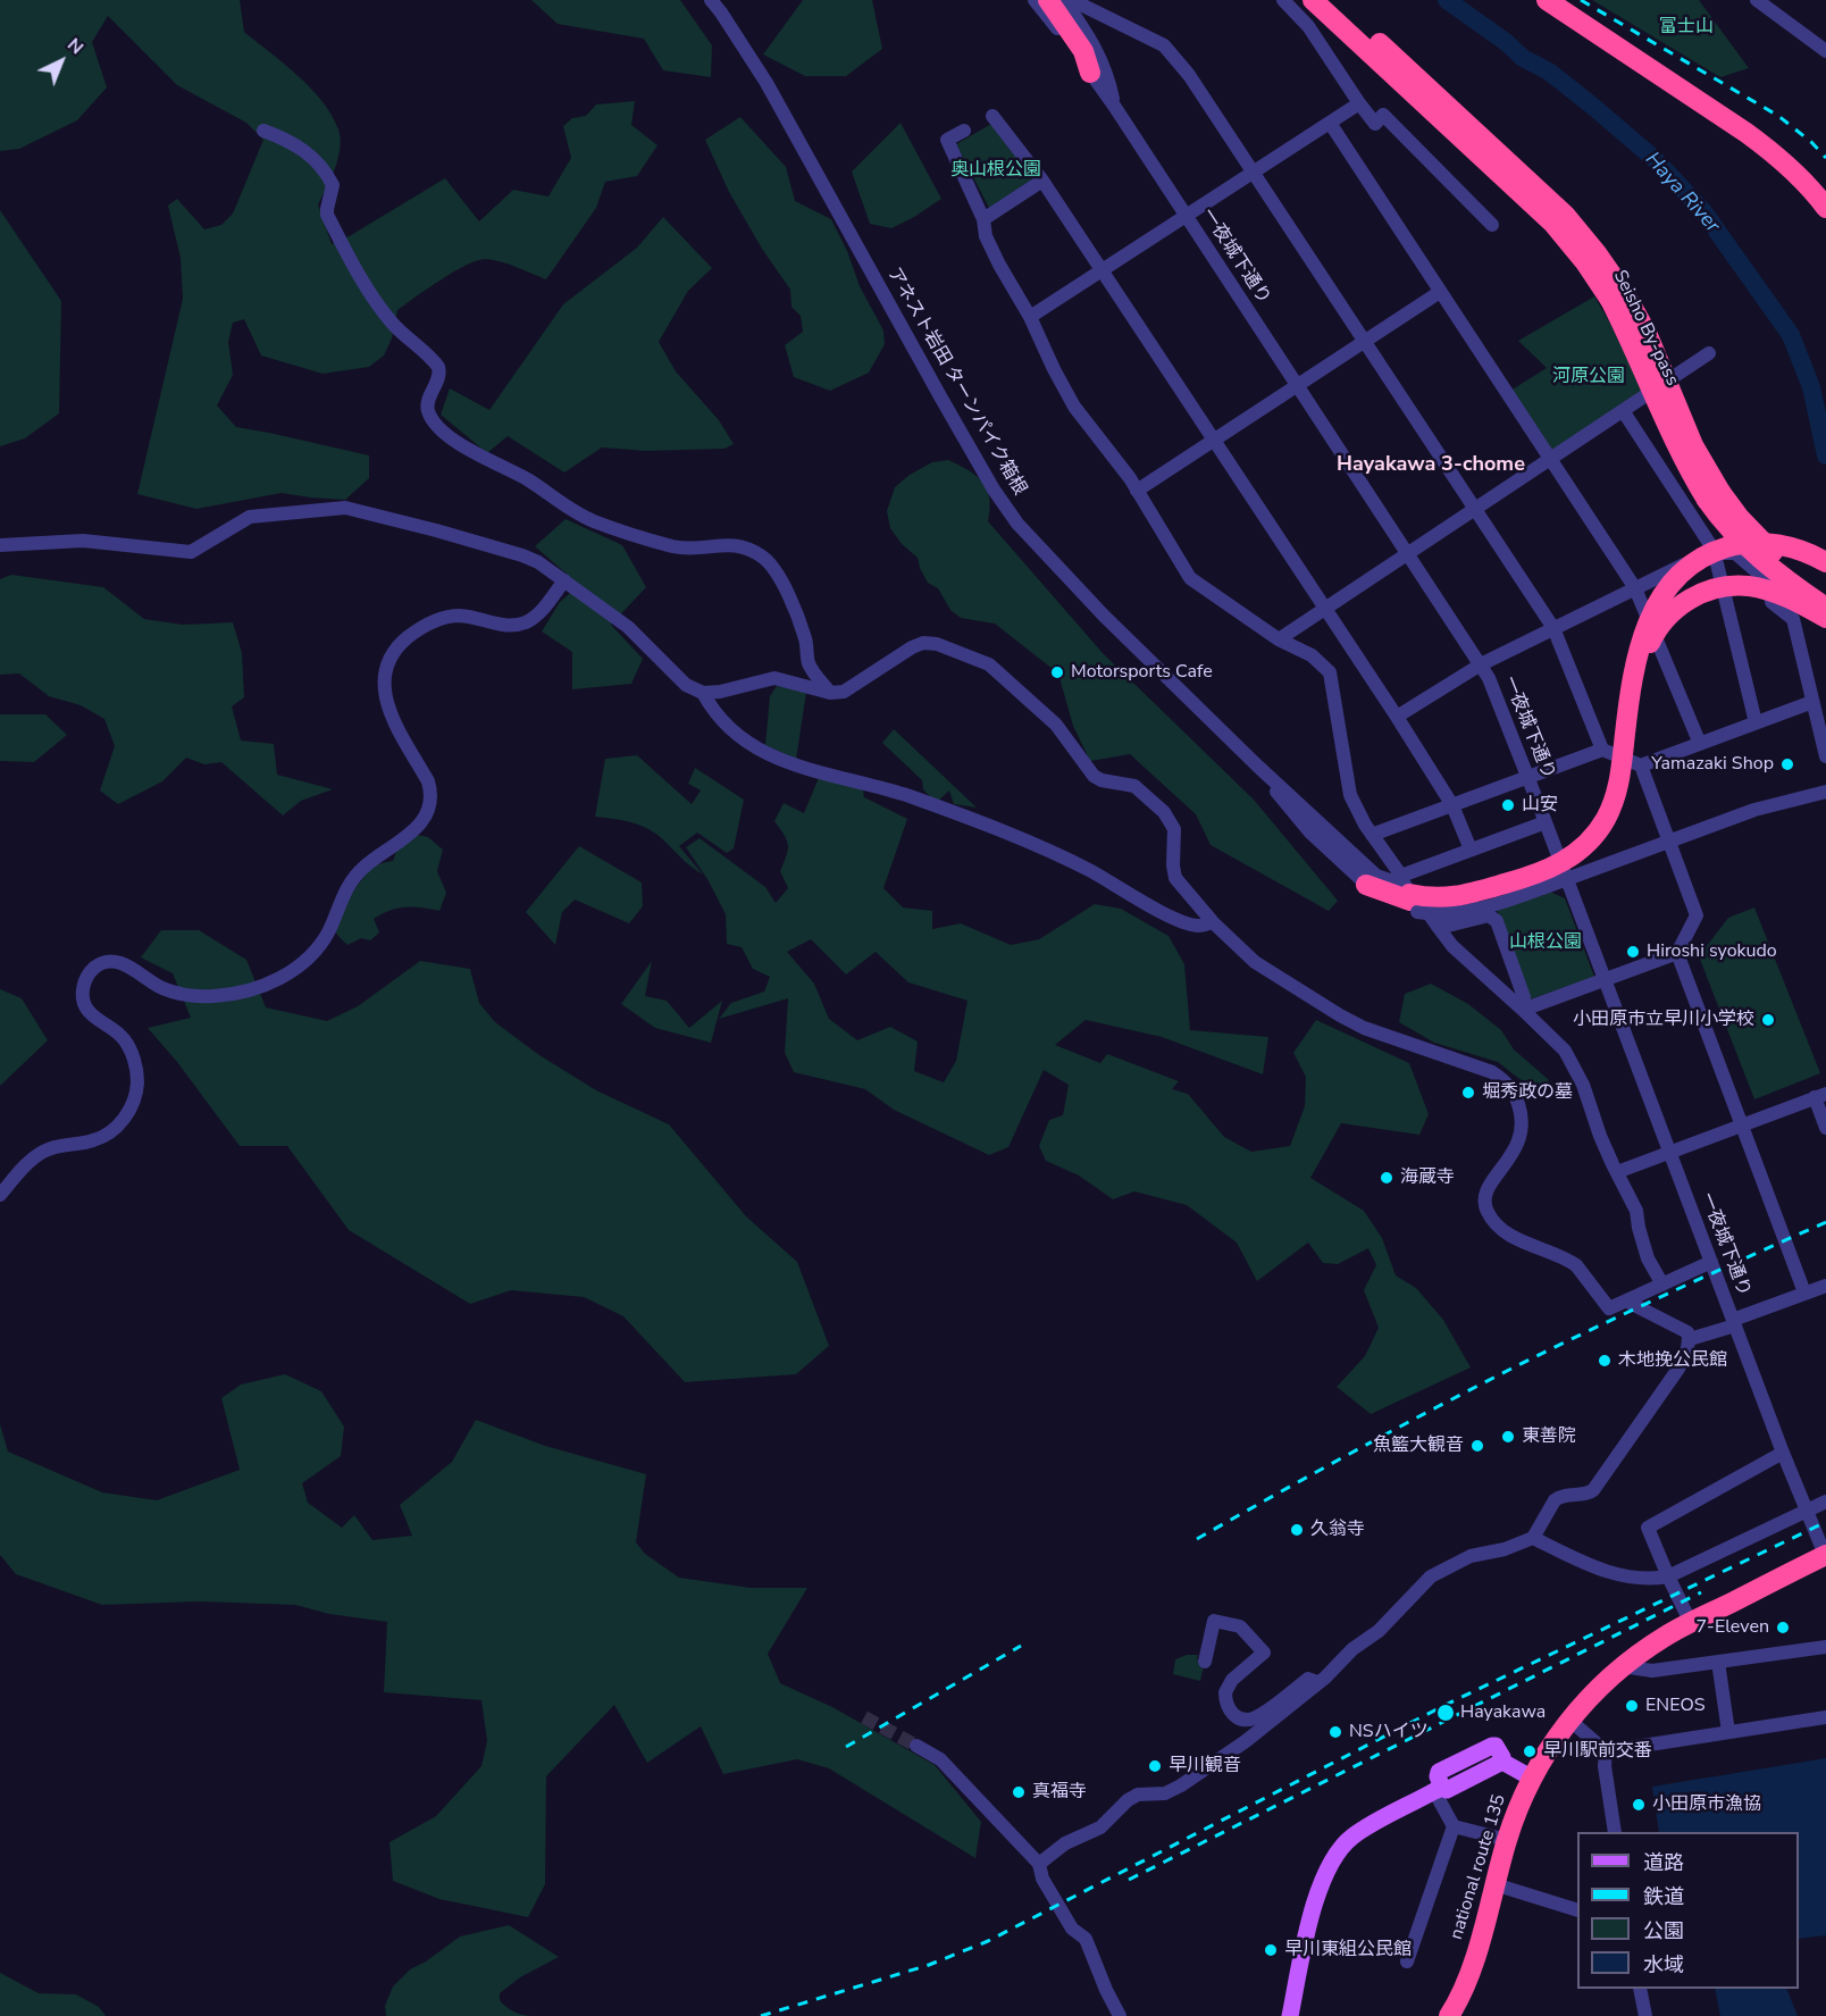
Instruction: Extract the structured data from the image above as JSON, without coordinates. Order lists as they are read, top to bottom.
{
  "streets": {
    "highway": ["Seisho By-pass", "national route 135"],
    "street": ["一夜城下通り", "アネスト岩田 ターンパイク箱根"]
  },
  "crossings": [
    ["一夜城下通り", "national route 135"]
  ],
  "districts": ["Hayakawa 3-chome"],
  "water": ["Haya River"],
  "parks": [
    "富士山",
    "奥山根公園",
    "河原公園",
    "山根公園"
  ],
  "places": [
    "Motorsports Cafe",
    "Yamazaki Shop",
    "山安",
    "Hiroshi syokudo",
    "小田原市立早川小学校",
    "堀秀政の墓",
    "海蔵寺",
    "木地挽公民館",
    "東善院",
    "魚籃大観音",
    "久翁寺",
    "7-Eleven",
    "ENEOS",
    "Hayakawa",
    "NSハイツ",
    "早川駅前交番",
    "早川観音",
    "真福寺",
    "小田原市漁協",
    "早川東組公民館"
  ],
  "legend": [
    "道路",
    "鉄道",
    "公園",
    "水域"
  ],
  "north": "top right"
}
